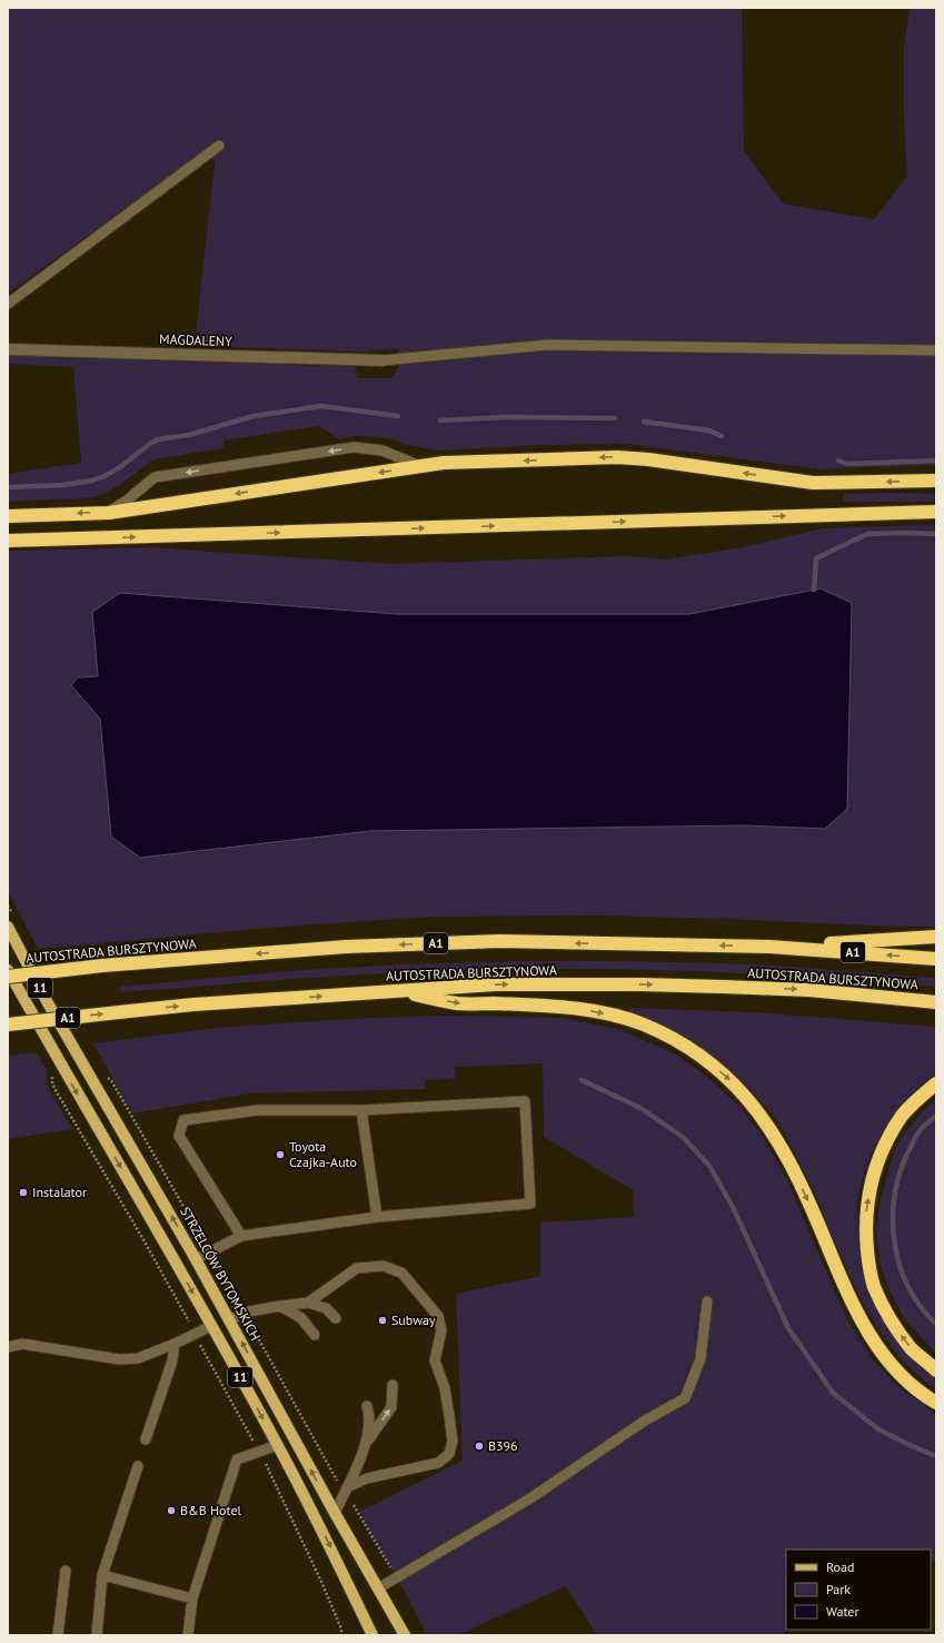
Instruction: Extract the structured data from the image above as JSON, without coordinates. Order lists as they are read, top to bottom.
{
  "streets": {
    "highway": ["A1", "AUTOSTRADA BURSZTYNOWA"],
    "main road": ["11", "STRZELCÓW BYTOMSKICH"],
    "street": ["MAGDALENY"]
  },
  "places": [
    "Toyota Czajka-Auto",
    "Instalator",
    "Subway",
    "B396",
    "B&B Hotel"
  ],
  "legend": ["Road", "Park", "Water"]
}
